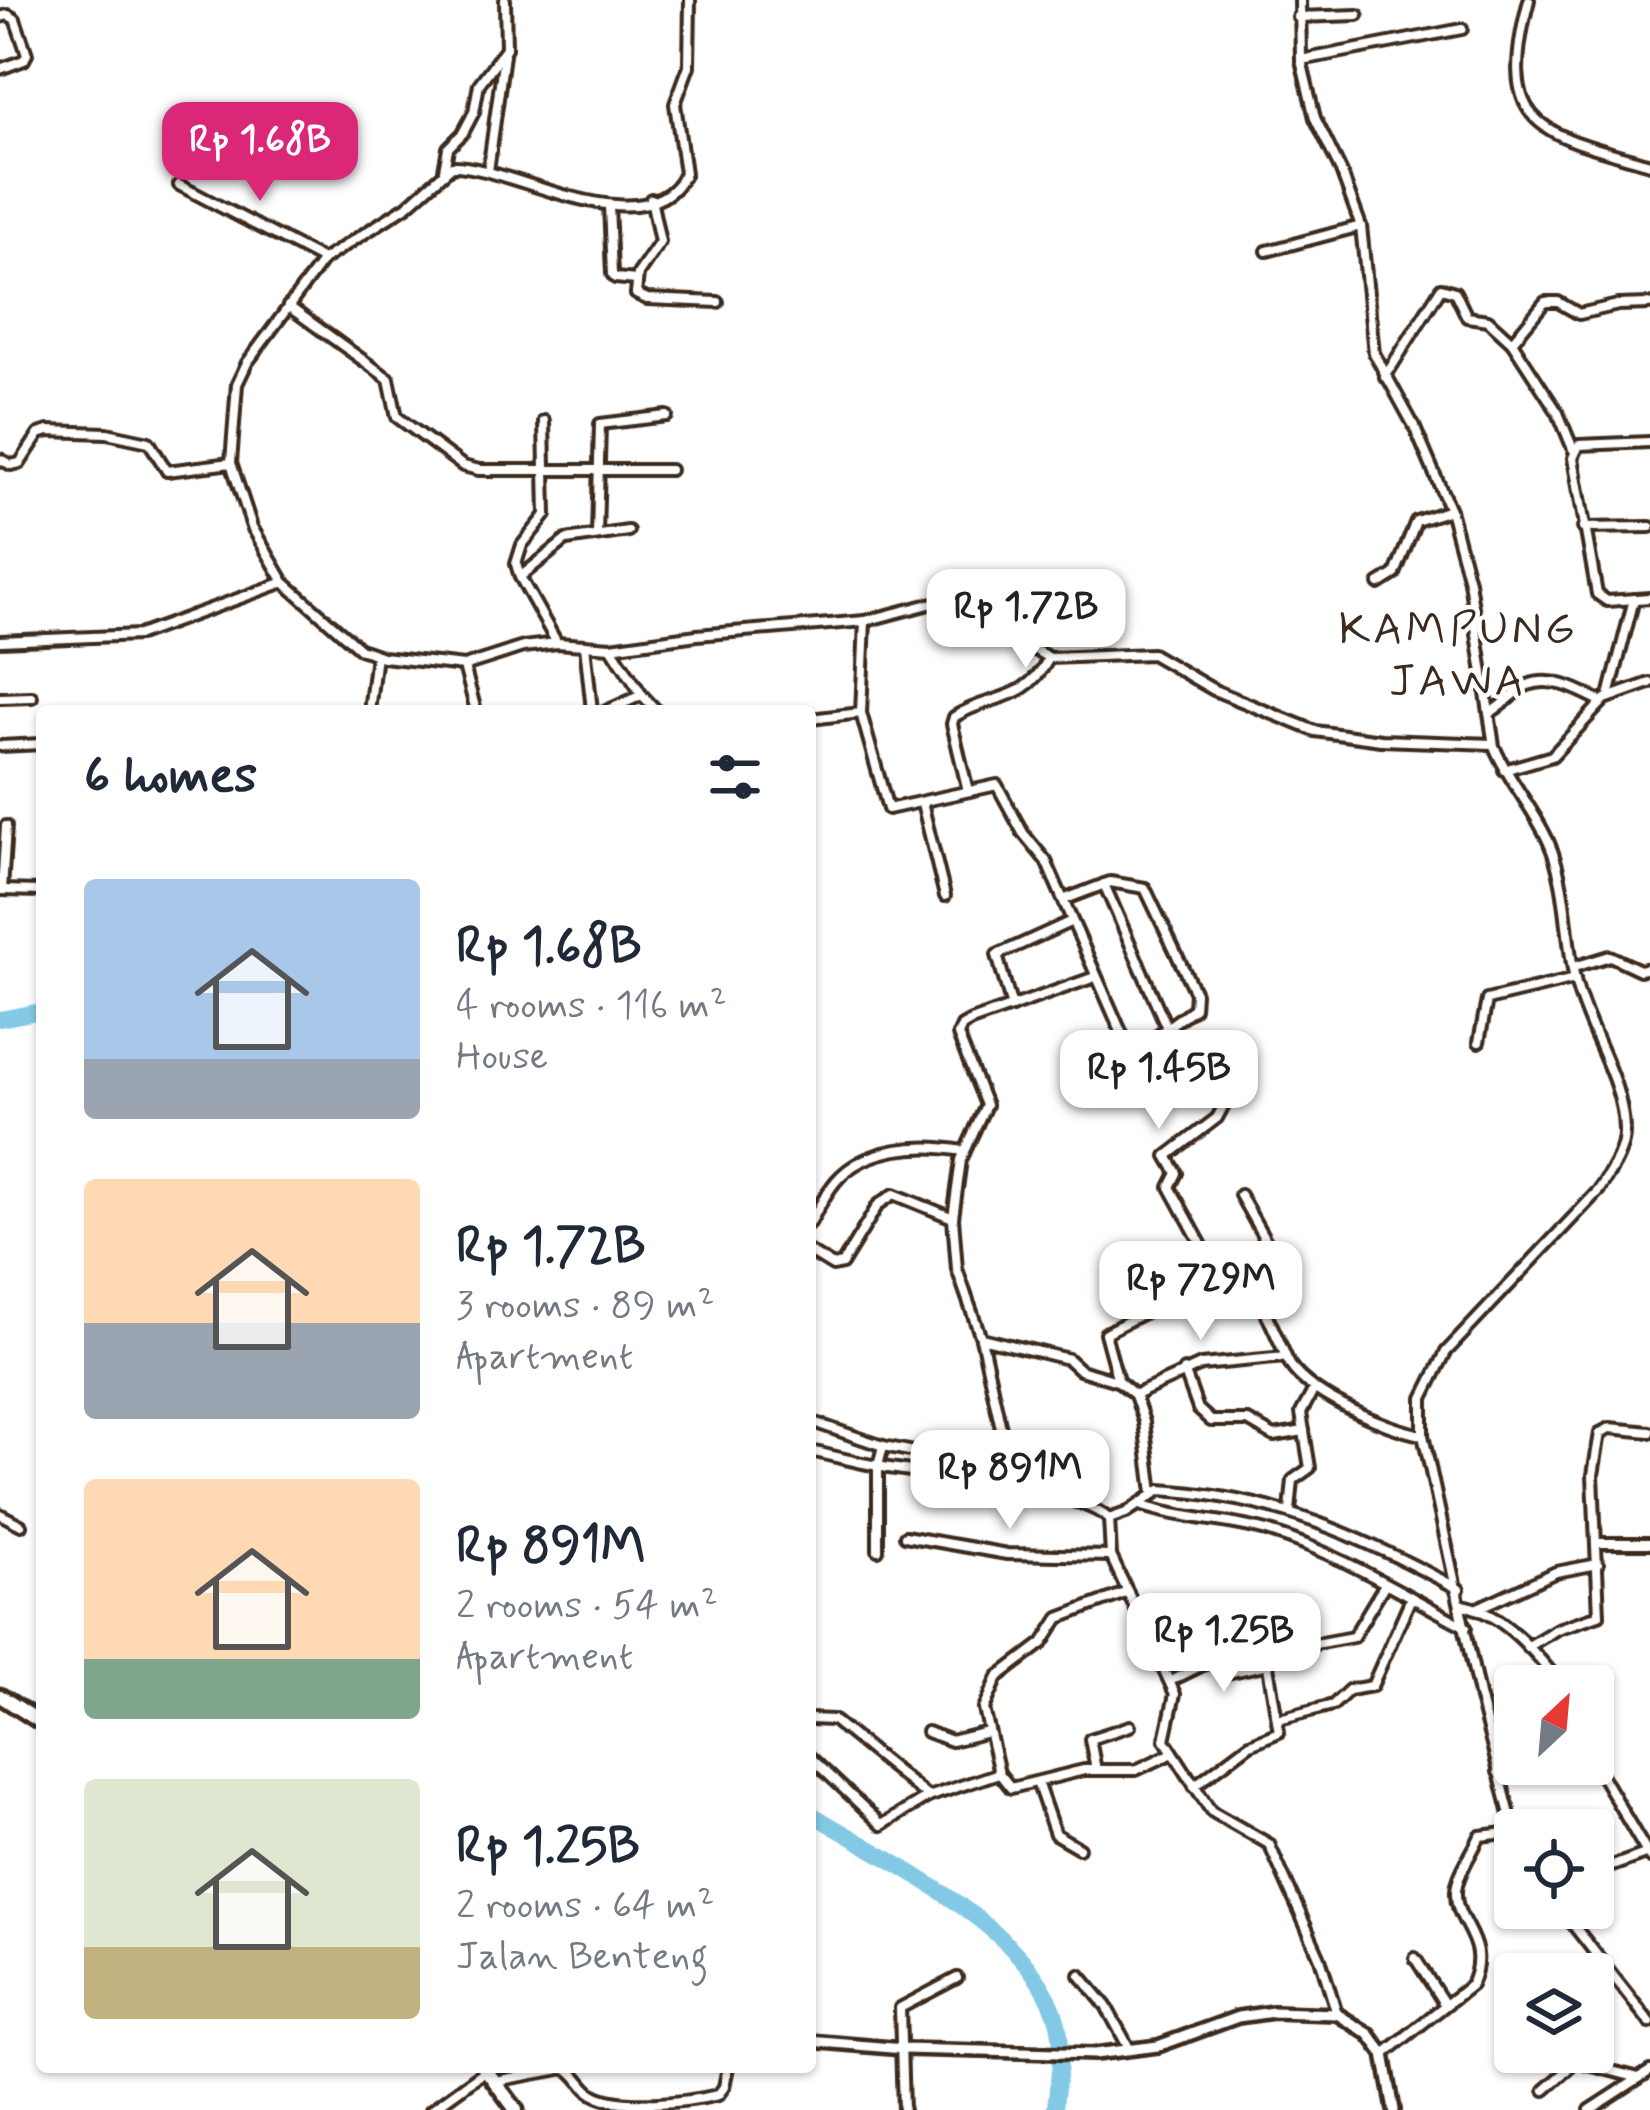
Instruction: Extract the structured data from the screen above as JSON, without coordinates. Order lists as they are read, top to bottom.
{
  "districts": ["KAMPUNG JAWA"],
  "north": "top right",
  "page": {
    "price": [
      "Rp 1.68B",
      "Rp 1.72B",
      "Rp 1.45B",
      "Rp 729M",
      "Rp 891M",
      "Rp 1.25B"
    ],
    "heading": "6 homes",
    "list": [
      {
        "name": "Rp 1.68B",
        "note": "4 rooms · 116 m² · House"
      },
      {
        "name": "Rp 1.72B",
        "note": "3 rooms · 89 m² · Apartment"
      },
      {
        "name": "Rp 891M",
        "note": "2 rooms · 54 m² · Apartment"
      },
      {
        "name": "Rp 1.25B",
        "note": "2 rooms · 64 m² · Jalan Benteng"
      }
    ]
  }
}
